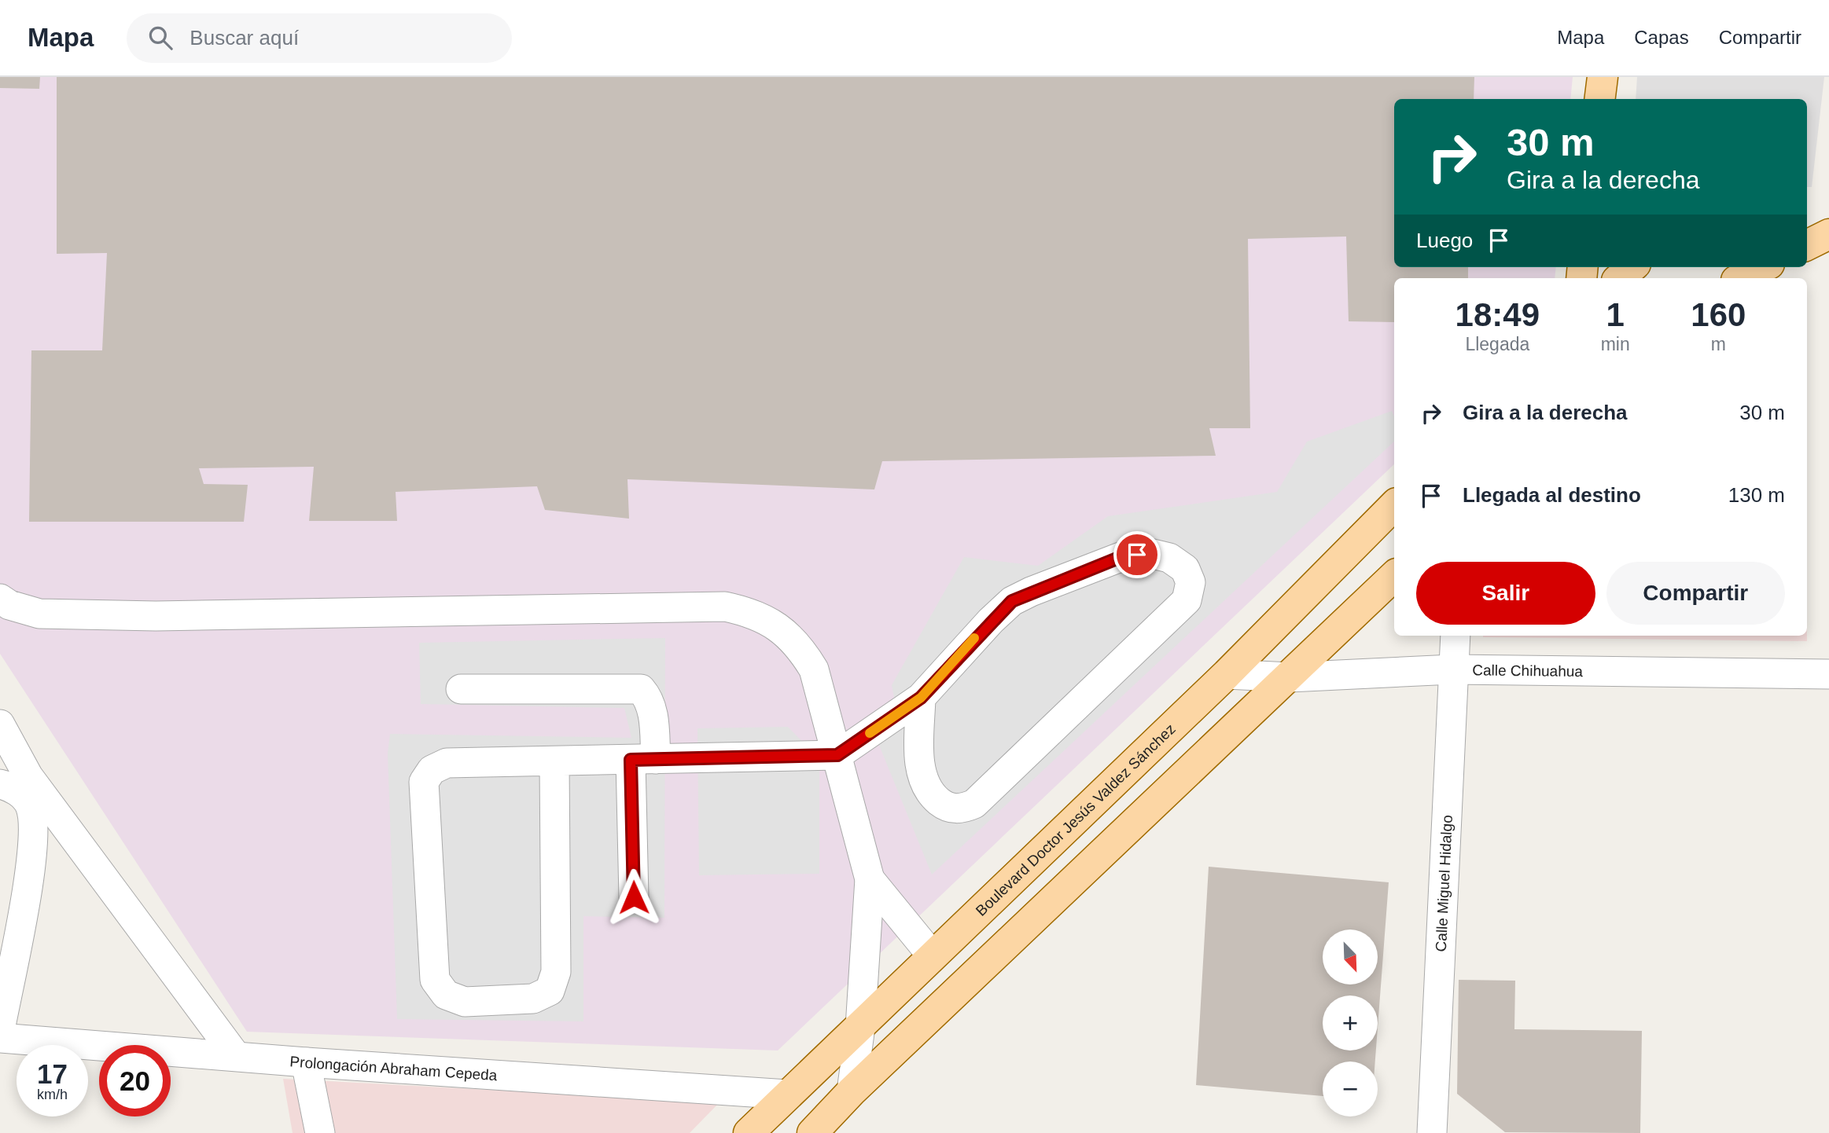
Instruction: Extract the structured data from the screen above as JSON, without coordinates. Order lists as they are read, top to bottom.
{
  "streets": {
    "main road": ["Boulevard Doctor Jesús Valdez Sánchez"],
    "street": ["Calle Chihuahua", "Calle Miguel Hidalgo", "Prolongación Abraham Cepeda"]
  },
  "crossings": [
    ["Calle Chihuahua", "Boulevard Doctor Jesús Valdez Sánchez"],
    ["Calle Chihuahua", "Calle Miguel Hidalgo"],
    ["Boulevard Doctor Jesús Valdez Sánchez", "Prolongación Abraham Cepeda"]
  ],
  "north": "bottom right",
  "page": {
    "header": "Mapa",
    "search": "Buscar aquí",
    "nav": ["Mapa", "Capas", "Compartir"],
    "turn": ["30 m", "Gira a la derecha"],
    "then": "Luego",
    "eta": [
      "18:49",
      "Llegada",
      "1",
      "min",
      "160",
      "m"
    ],
    "list": [
      {
        "name": "Gira a la derecha",
        "value": "30 m"
      },
      {
        "name": "Llegada al destino",
        "value": "130 m"
      }
    ],
    "buttons": ["Salir", "Compartir"],
    "map_buttons": ["+", "−"],
    "speed": "17 km/h",
    "limit": "20"
  }
}
